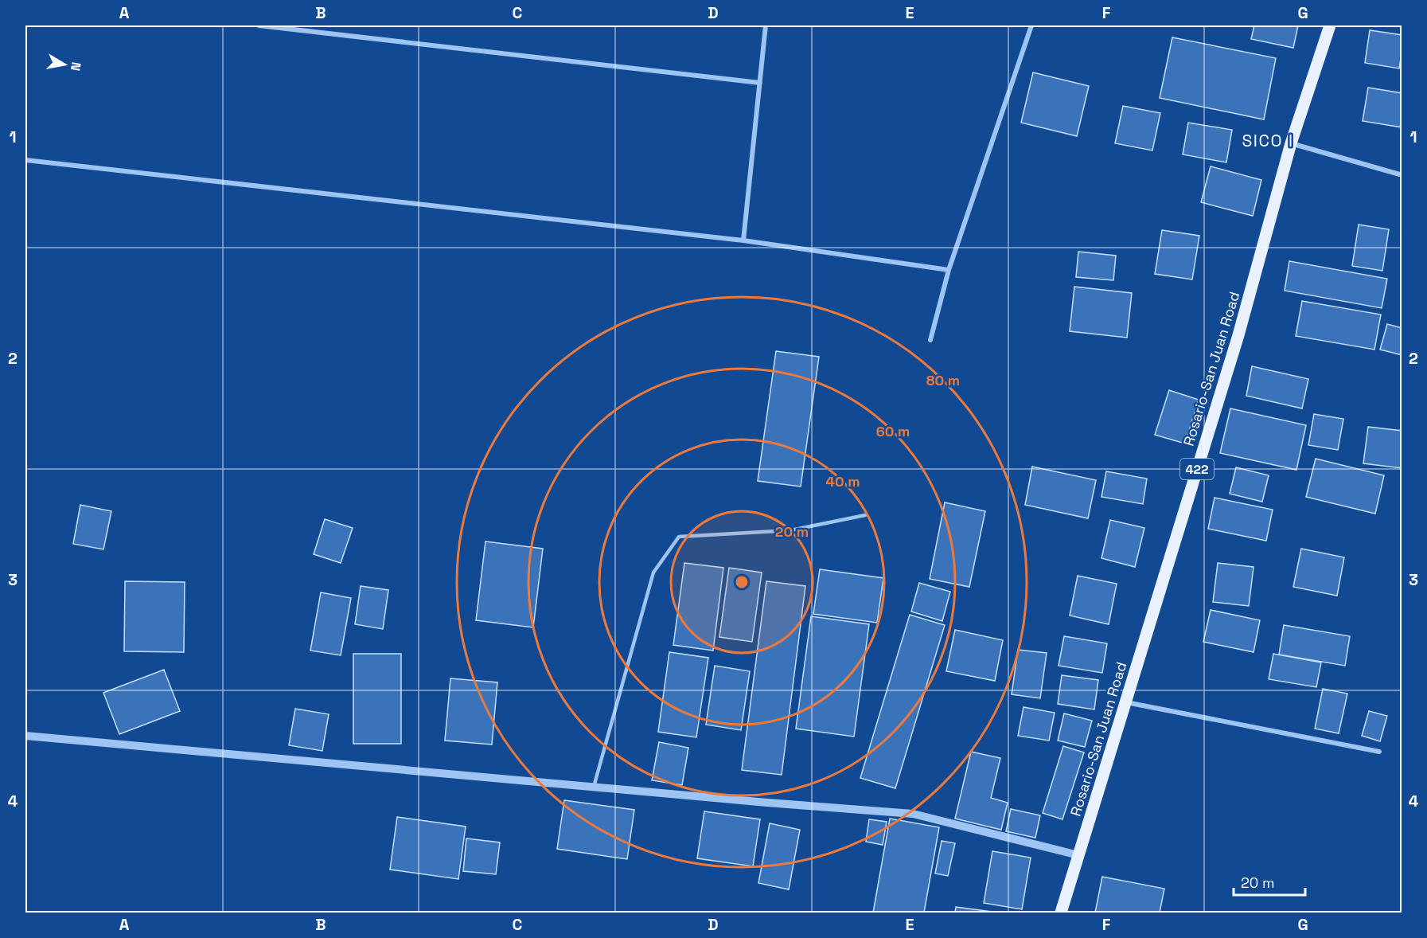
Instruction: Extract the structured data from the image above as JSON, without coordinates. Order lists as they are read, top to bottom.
{
  "streets": {
    "main road": ["Rosario-San Juan Road", "422"]
  },
  "districts": ["SICO I"],
  "scale_bar": "20 m",
  "north": "right",
  "grid": {
    "columns": [
      "A",
      "B",
      "C",
      "D",
      "E",
      "F",
      "G"
    ],
    "rows": [
      "1",
      "2",
      "3",
      "4"
    ]
  },
  "rings": [
    "80 m",
    "60 m",
    "40 m",
    "20 m"
  ]
}
